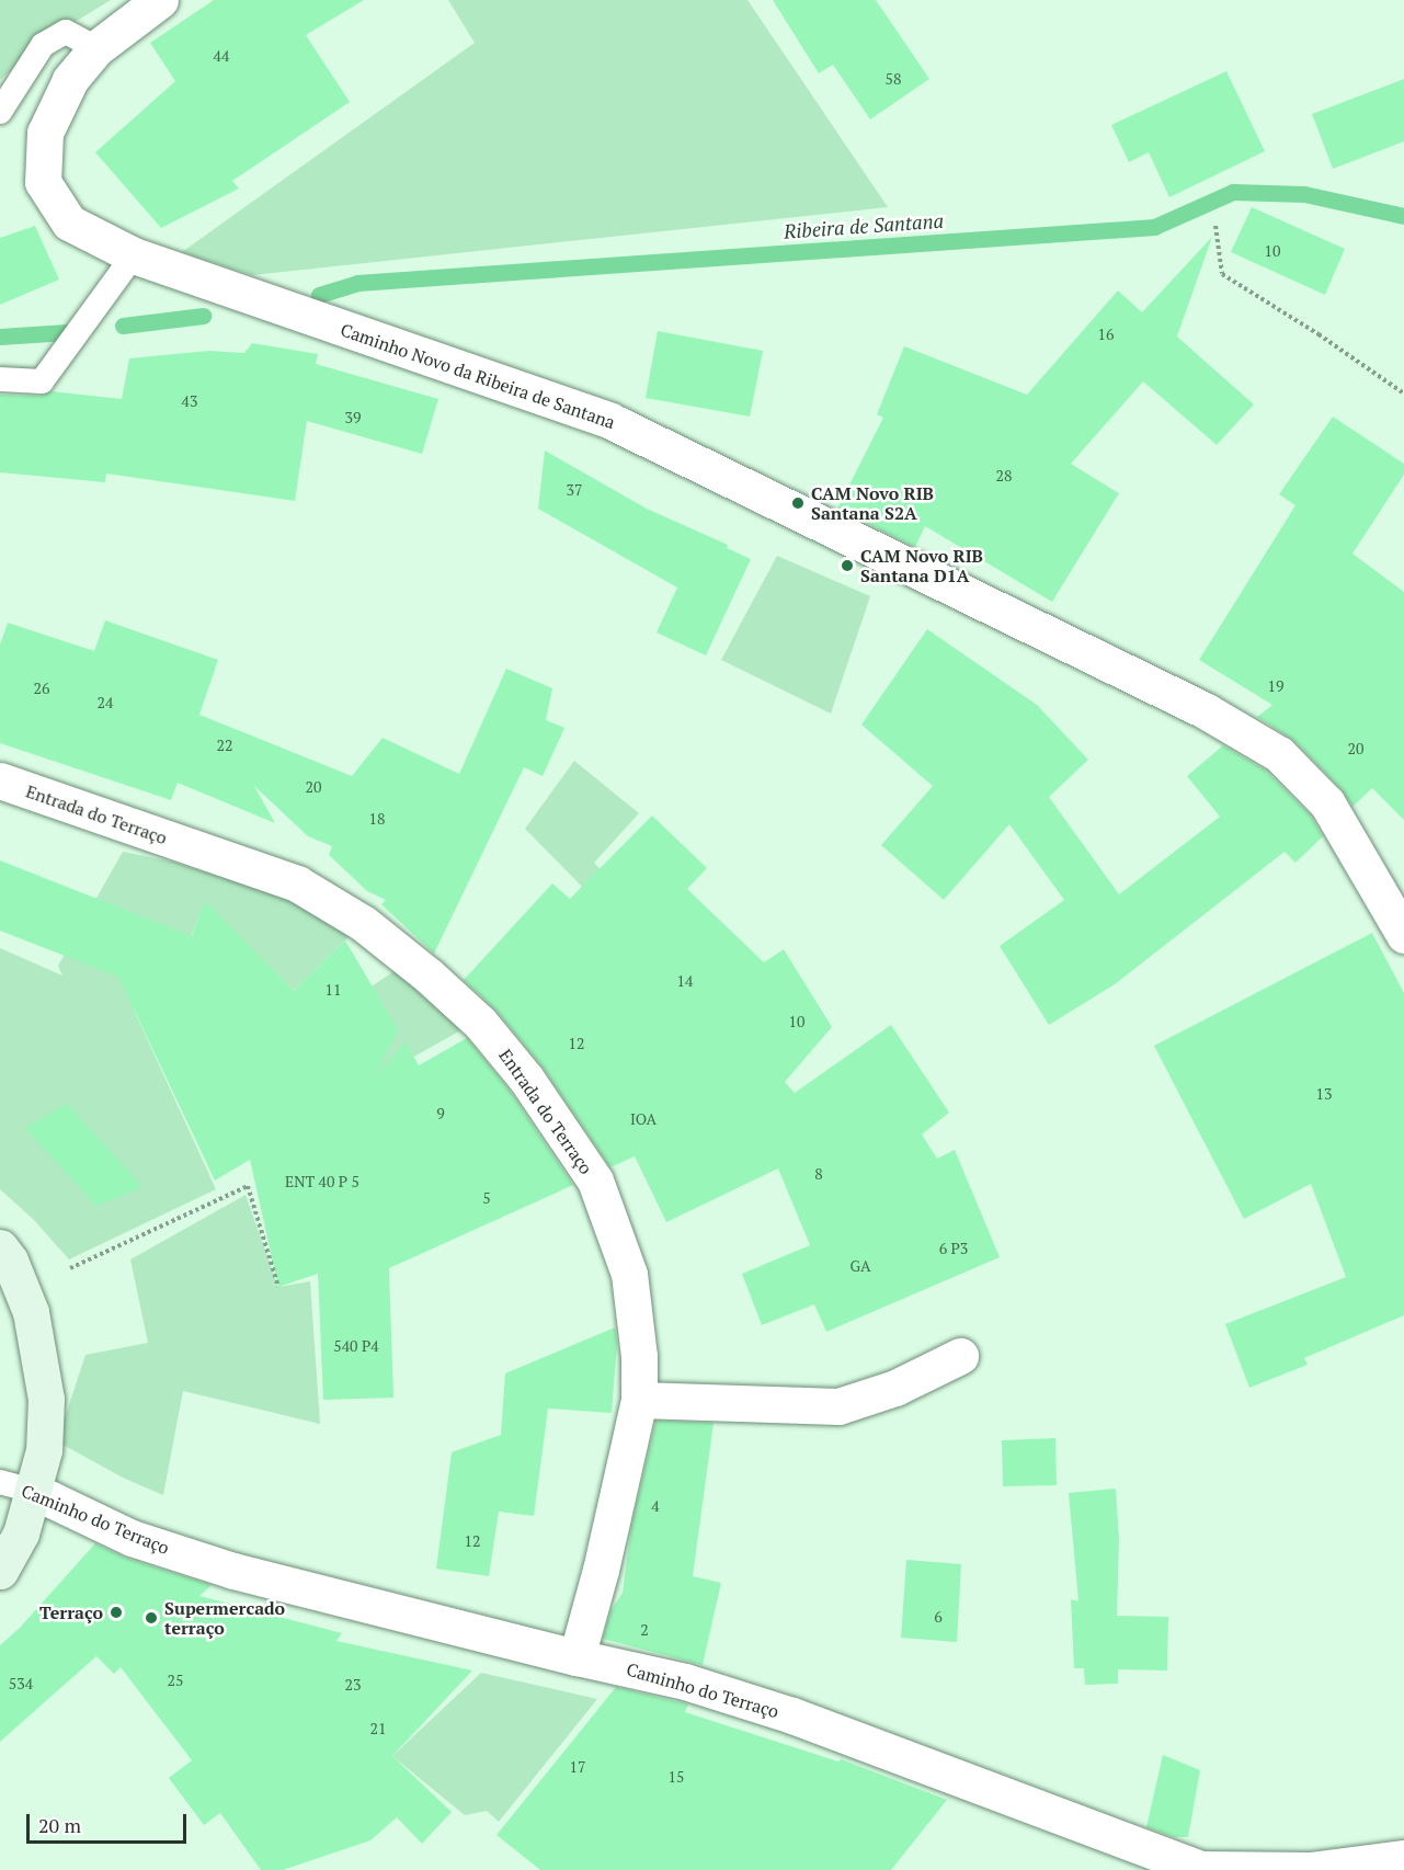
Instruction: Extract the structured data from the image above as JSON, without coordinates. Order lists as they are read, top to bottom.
{
  "streets": {
    "street": ["Caminho Novo da Ribeira de Santana", "Entrada do Terraço", "Caminho do Terraço"]
  },
  "crossings": [
    ["Entrada do Terraço", "Caminho do Terraço"]
  ],
  "water": ["Ribeira de Santana"],
  "places": [
    "CAM Novo RIB Santana S2A",
    "CAM Novo RIB Santana D1A",
    "Terraço",
    "Supermercado terraço"
  ],
  "house_numbers": [
    "44",
    "58",
    "10",
    "16",
    "43",
    "39",
    "28",
    "37",
    "19",
    "26",
    "24",
    "22",
    "20",
    "20",
    "18",
    "14",
    "11",
    "10",
    "12",
    "13",
    "9",
    "IOA",
    "8",
    "ENT 40 P 5",
    "5",
    "6 P3",
    "GA",
    "540 P4",
    "4",
    "12",
    "6",
    "2",
    "25",
    "534",
    "23",
    "21",
    "17",
    "15"
  ],
  "scale_bar": "20 m"
}
